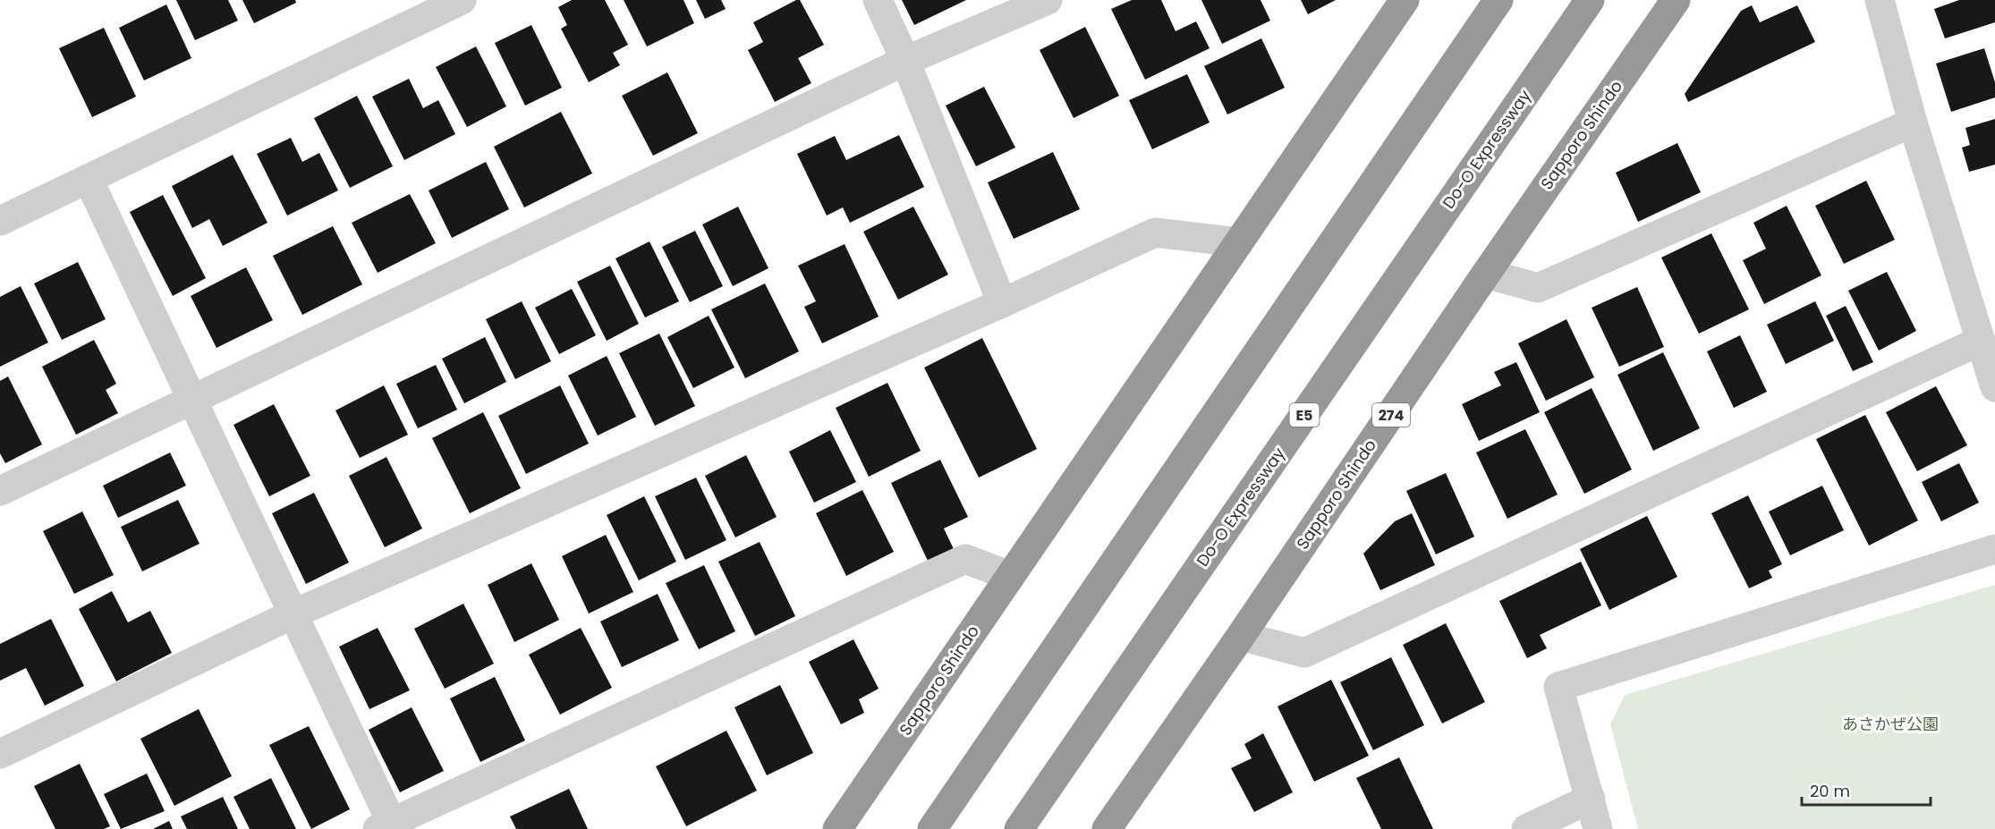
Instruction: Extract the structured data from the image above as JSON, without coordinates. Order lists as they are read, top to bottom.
{
  "streets": {
    "highway": [
      "Sapporo Shindo",
      "Do-O Expressway",
      "E5",
      "274"
    ]
  },
  "parks": ["あさかぜ公園"],
  "scale_bar": "20 m"
}
